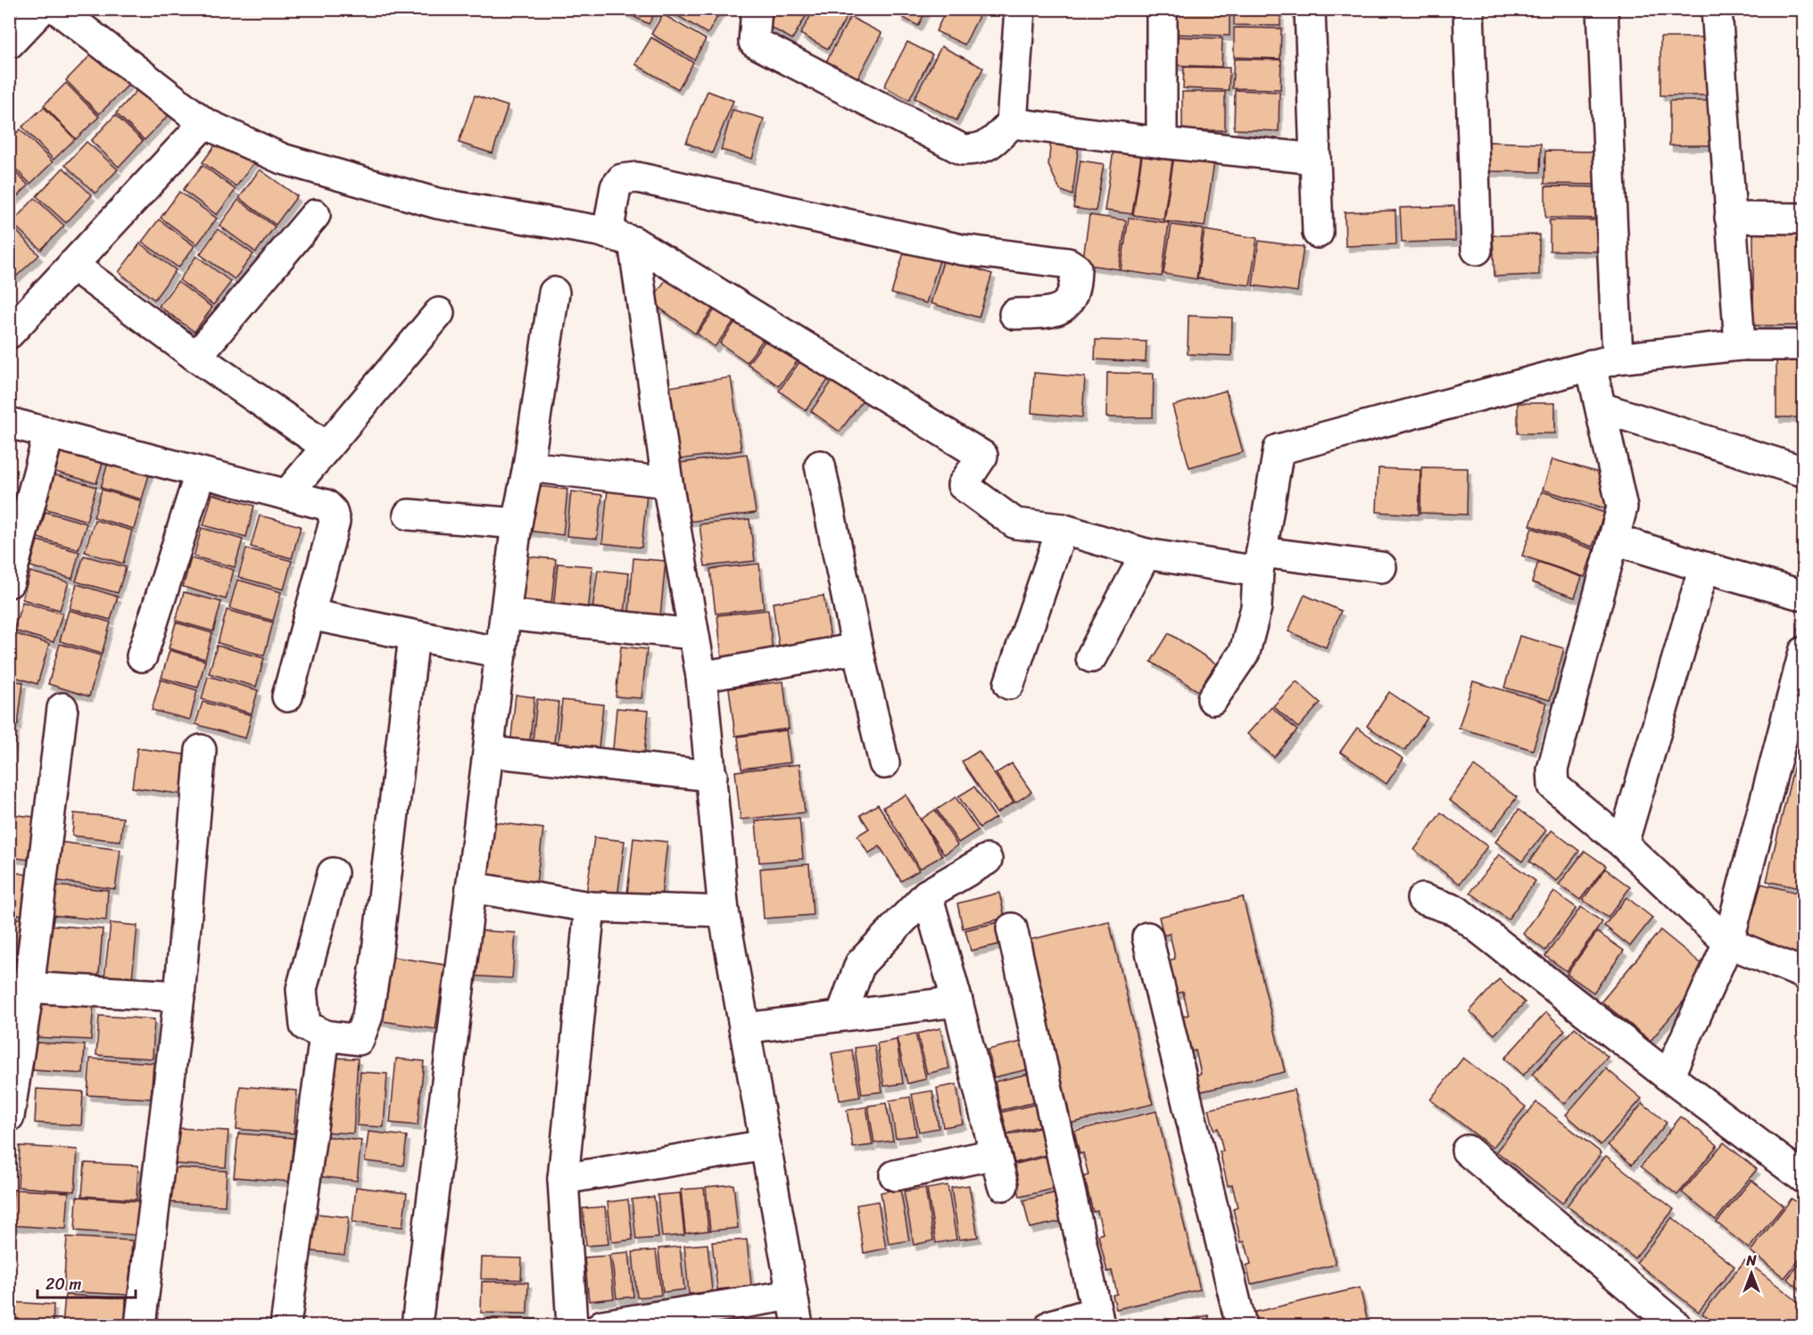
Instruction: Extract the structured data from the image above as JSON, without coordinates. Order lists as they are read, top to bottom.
{
  "scale_bar": "20 m",
  "north": "top"
}
